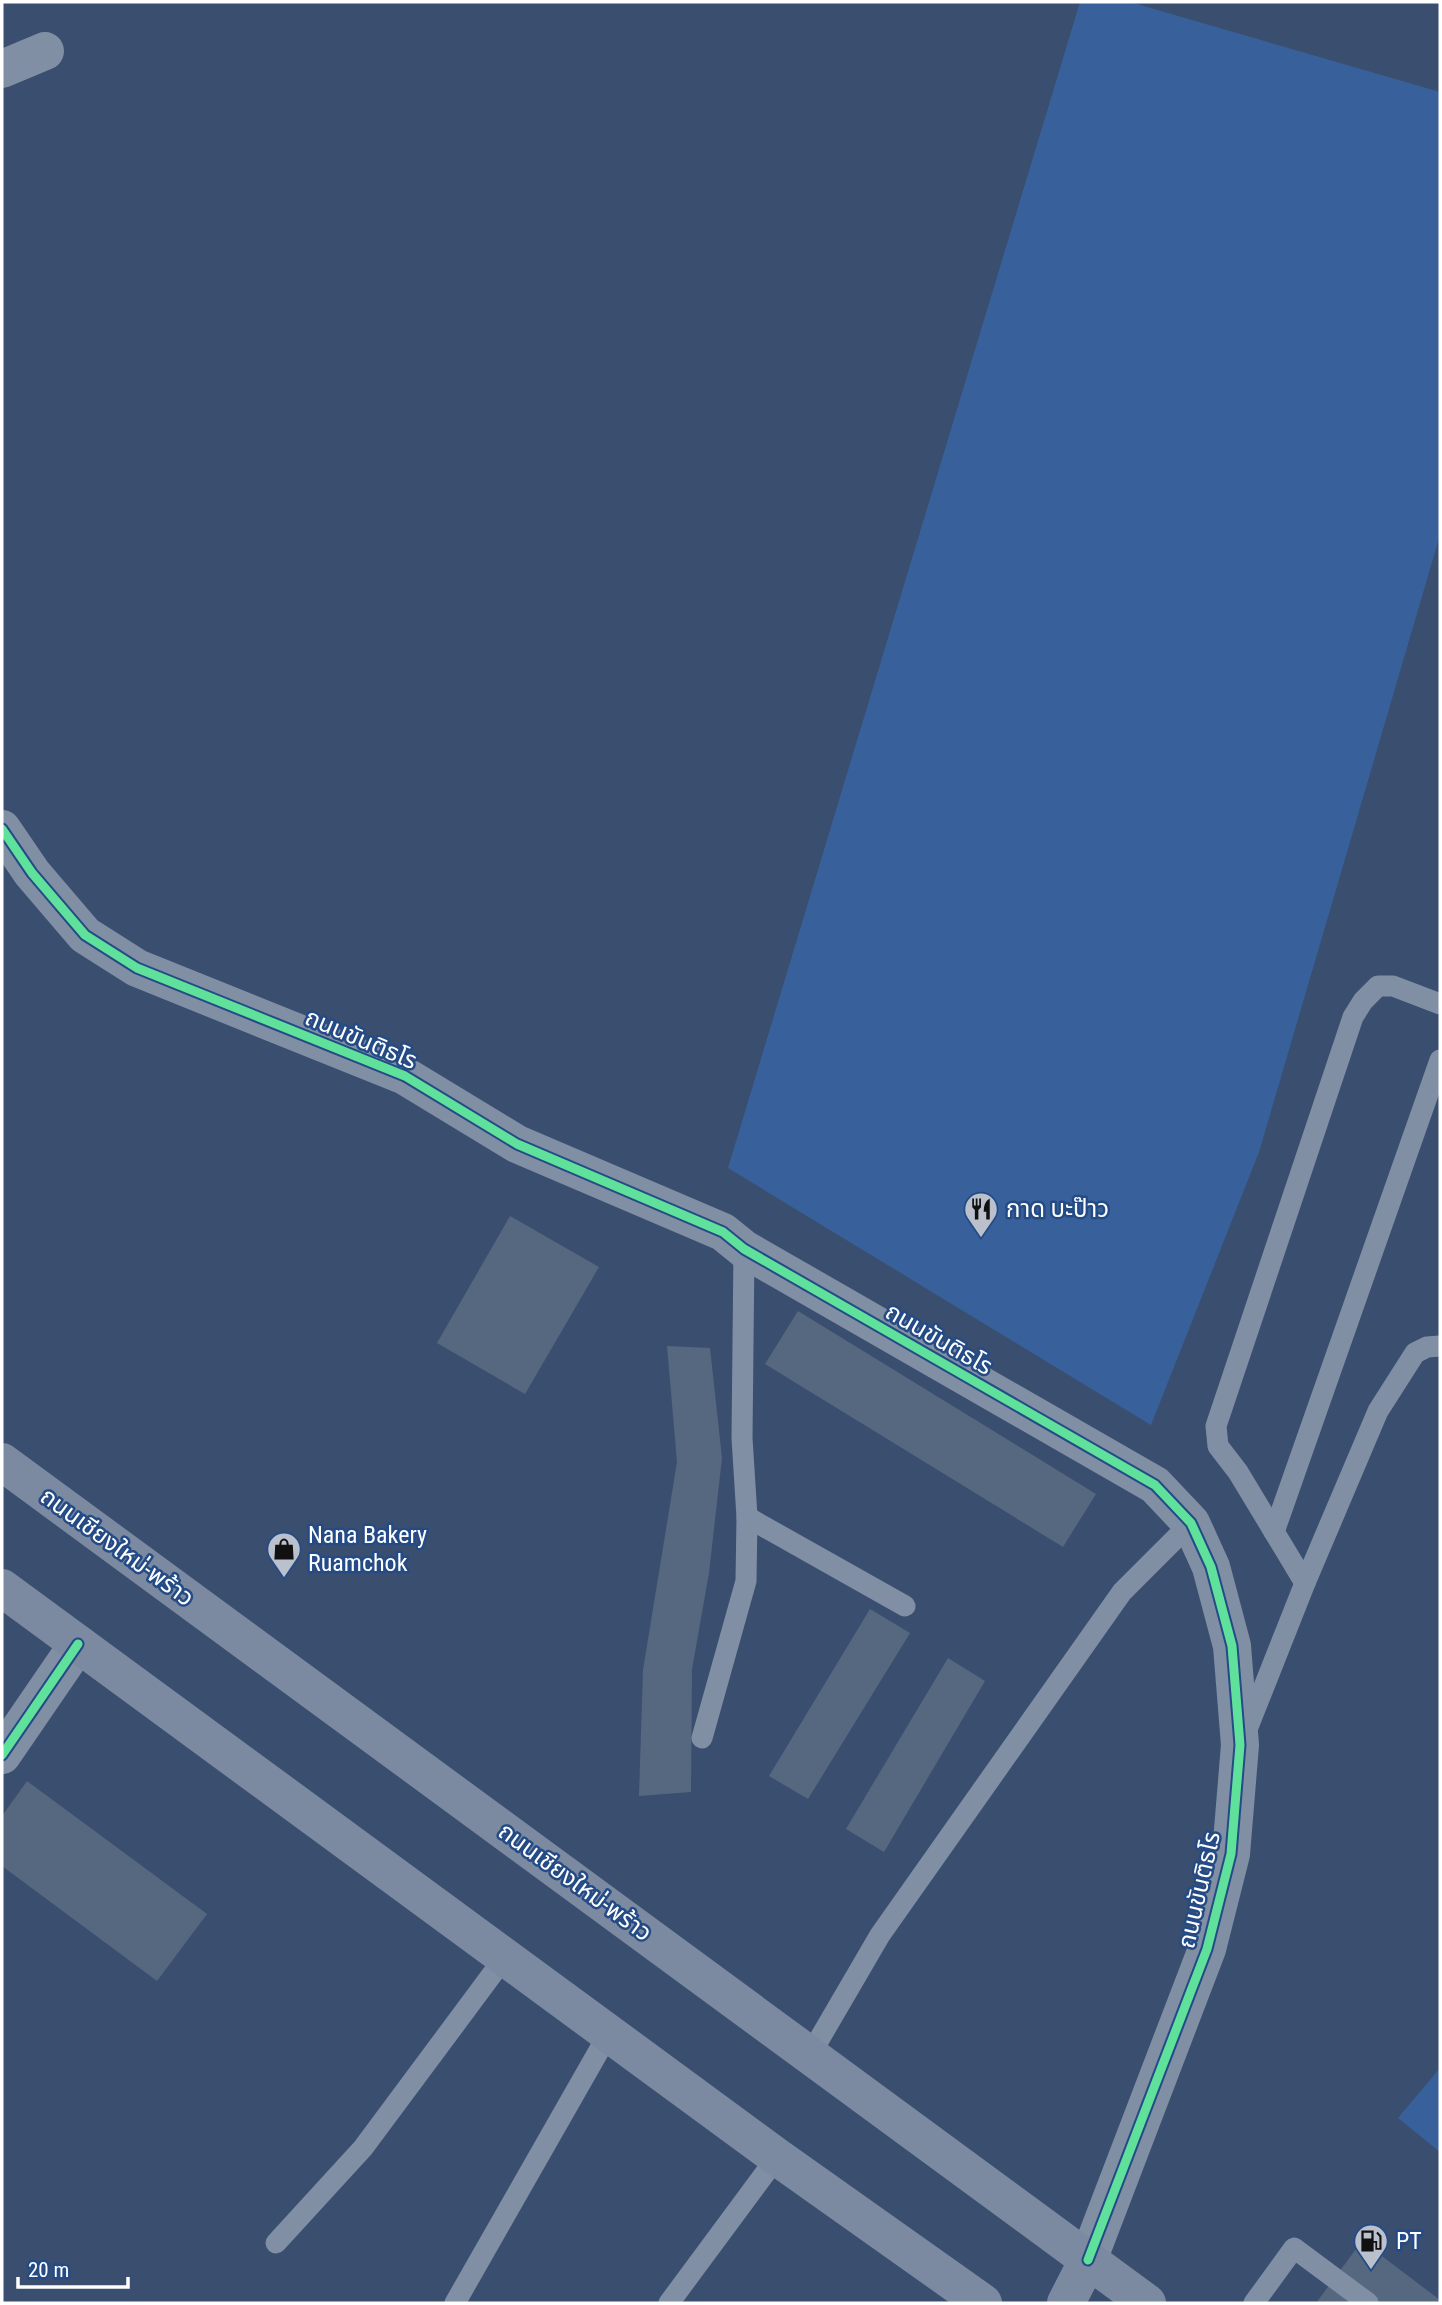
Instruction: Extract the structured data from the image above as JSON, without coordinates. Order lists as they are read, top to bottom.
{
  "streets": {
    "main road": ["ถนนเชียงใหม่-พร้าว"],
    "street": ["ถนนขันติธโร"]
  },
  "crossings": [
    ["ถนนขันติธโร", "ถนนเชียงใหม่-พร้าว"]
  ],
  "places": {
    "restaurant": ["กาด บะป๊าว"],
    "shop": ["Nana Bakery Ruamchok"],
    "fuel station": ["PT"]
  },
  "scale_bar": "20 m"
}
